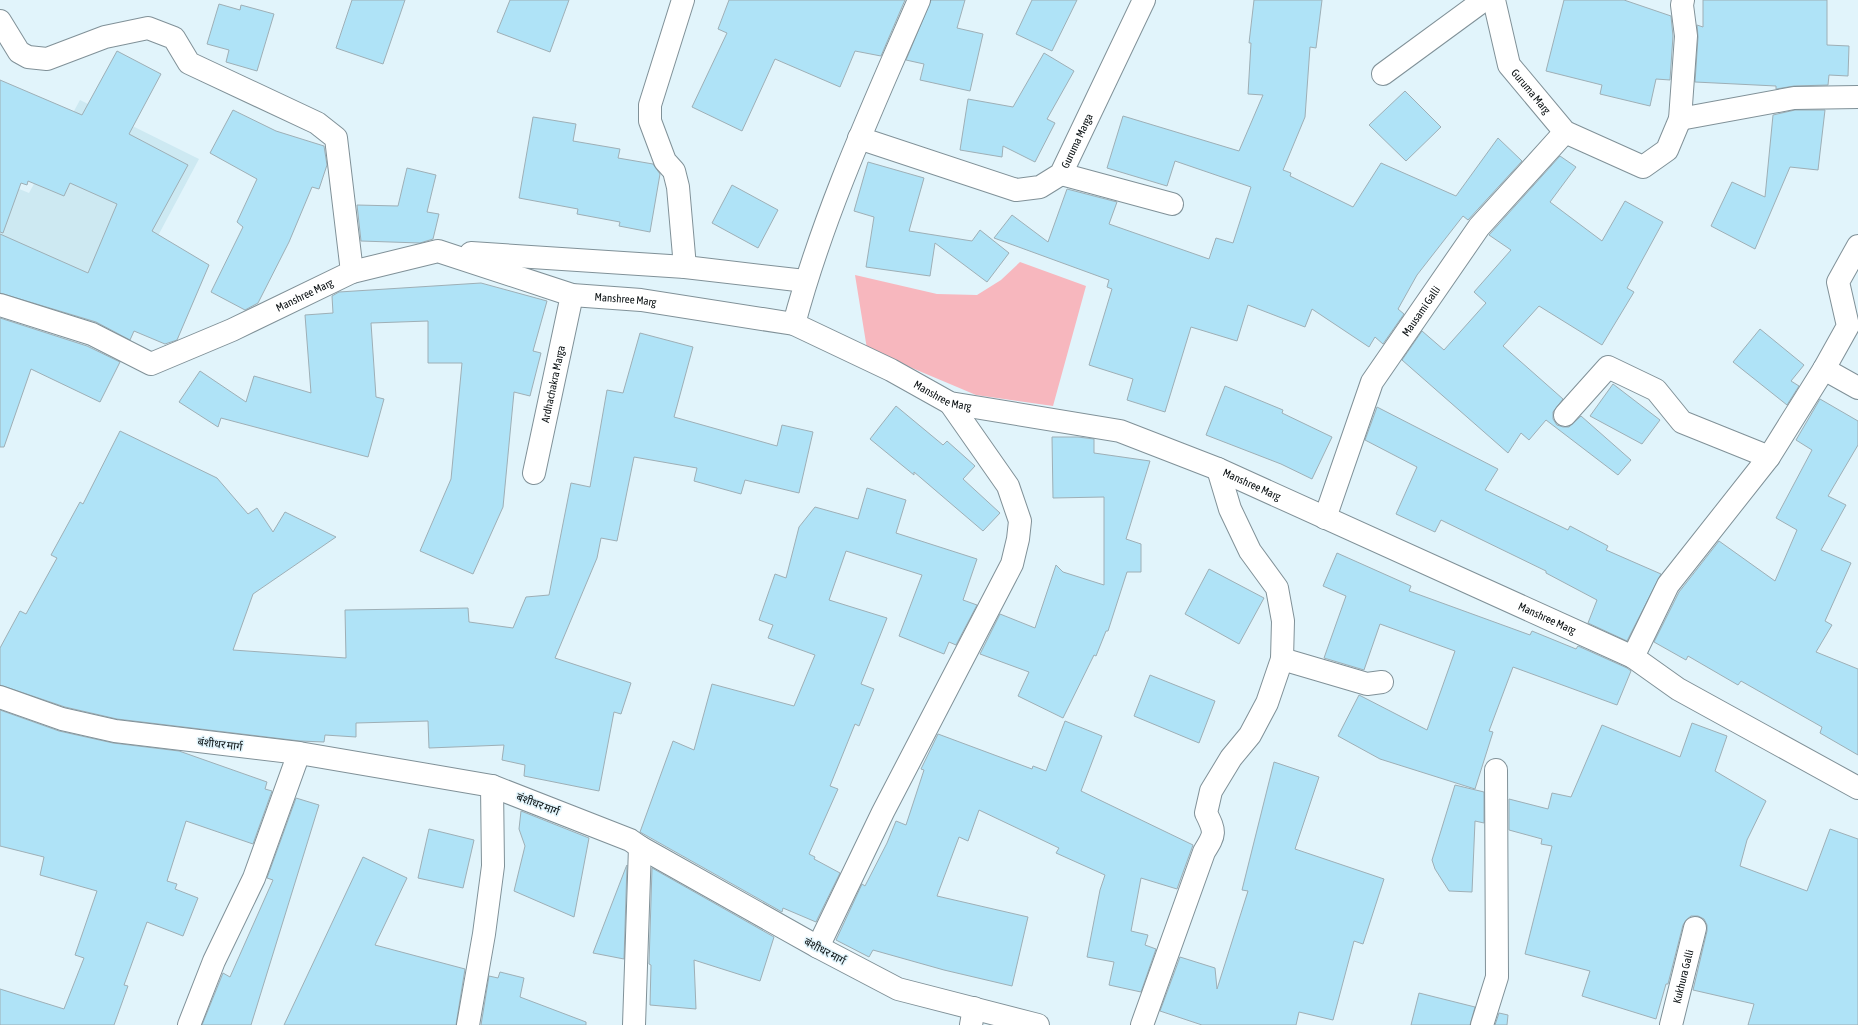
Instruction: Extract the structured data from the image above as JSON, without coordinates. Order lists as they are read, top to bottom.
{
  "streets": {
    "street": [
      "Guruma Marg",
      "Guruma Marga",
      "Manshree Marg",
      "Mausami Galli",
      "Ardhachakra Marga",
      "बंशीधर मार्ग",
      "Kukhura Galli"
    ]
  },
  "crossings": [
    ["Guruma Marg", "Mausami Galli"],
    ["Manshree Marg", "Mausami Galli"],
    ["Manshree Marg", "Ardhachakra Marga"]
  ]
}
